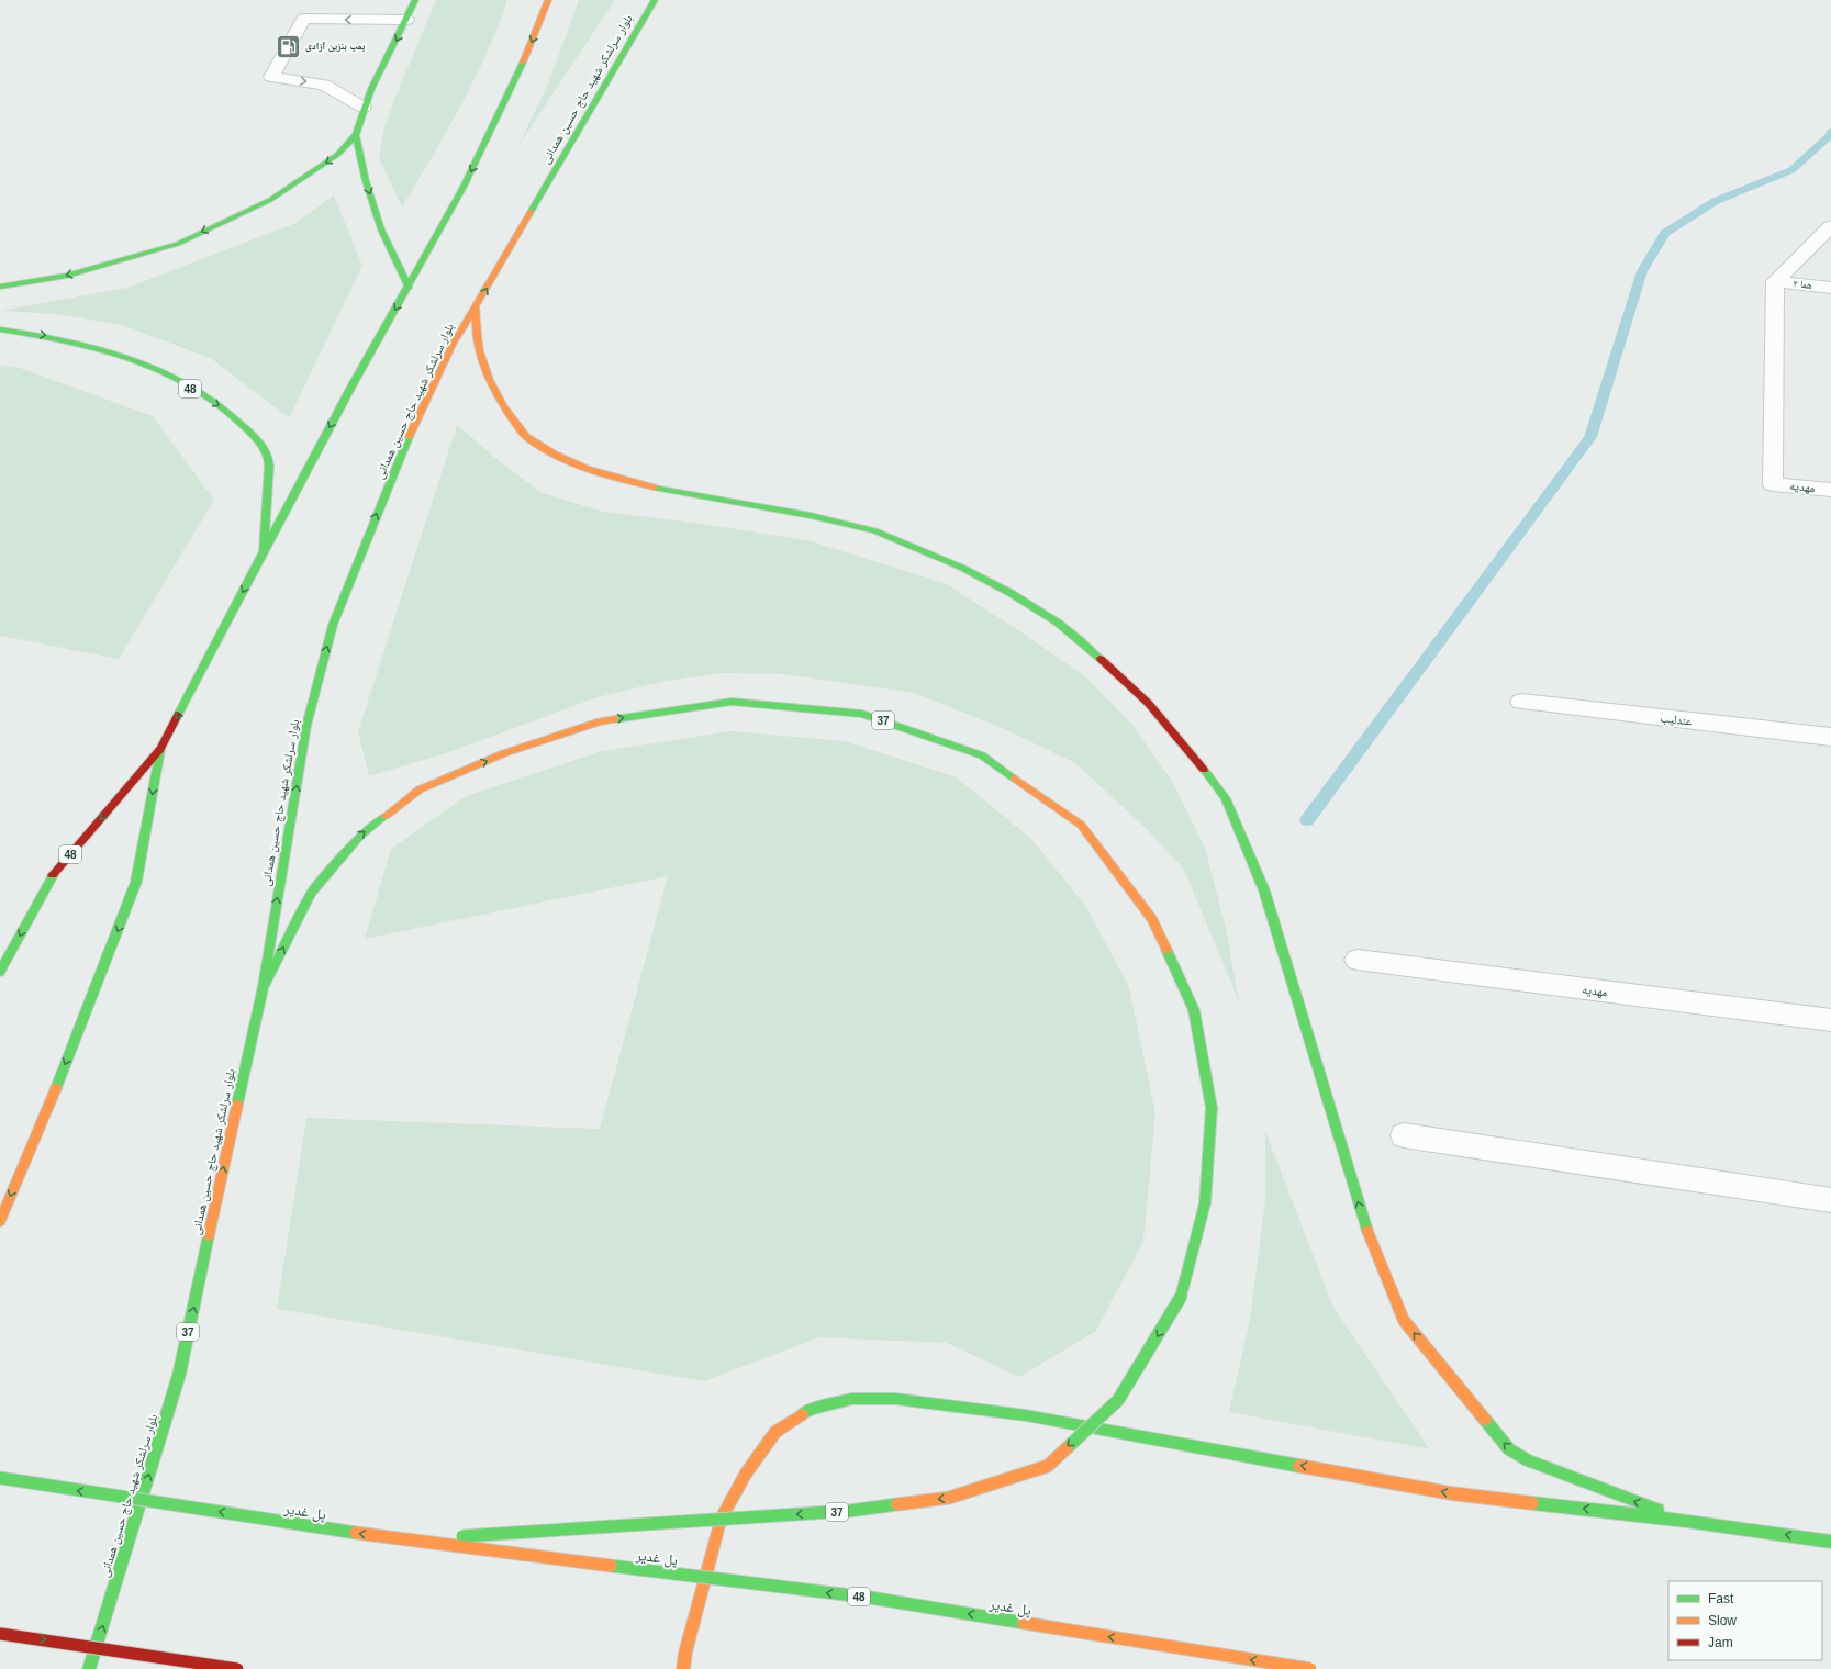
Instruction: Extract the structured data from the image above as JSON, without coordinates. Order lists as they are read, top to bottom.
{
  "streets": {
    "main road": [
      "بلوار سرلشکر شهید حاج حسین همدانی",
      "48",
      "37",
      "پل غدیر"
    ],
    "street": ["هما ۲", "مهدیه", "عندلیب"]
  },
  "crossings": [
    ["بلوار سرلشکر شهید حاج حسین همدانی", "37"],
    ["هما ۲", "مهدیه"],
    ["37", "پل غدیر"]
  ],
  "one_way": ["پل غدیر"],
  "places": {
    "fuel station": ["پمپ بنزین آزادی"]
  },
  "legend": ["Fast", "Slow", "Jam"]
}
